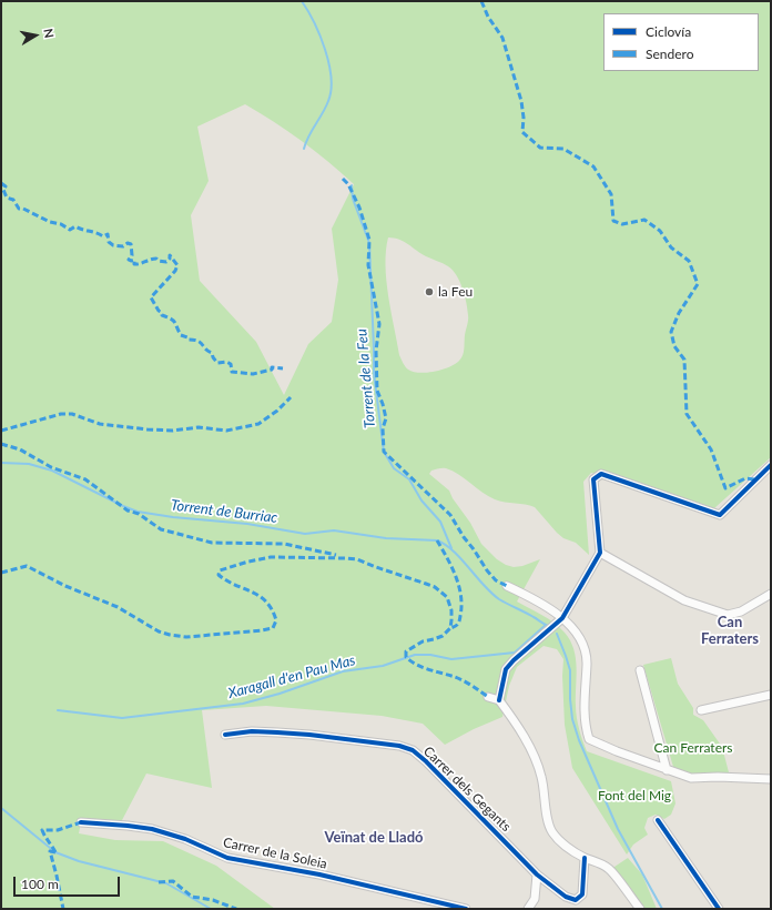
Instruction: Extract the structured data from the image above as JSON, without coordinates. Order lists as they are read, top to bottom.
{
  "streets": {
    "street": ["Carrer dels Gegants", "Carrer de la Soleia"]
  },
  "districts": ["Can Ferraters", "Veïnat de Lladó"],
  "water": ["Torrent de la Feu", "Torrent de Burriac", "Xaragall d'en Pau Mas"],
  "parks": ["Can Ferraters", "Font del Mig"],
  "places": ["la Feu"],
  "legend": ["Ciclovía", "Sendero"],
  "scale_bar": "100 m",
  "north": "right"
}
